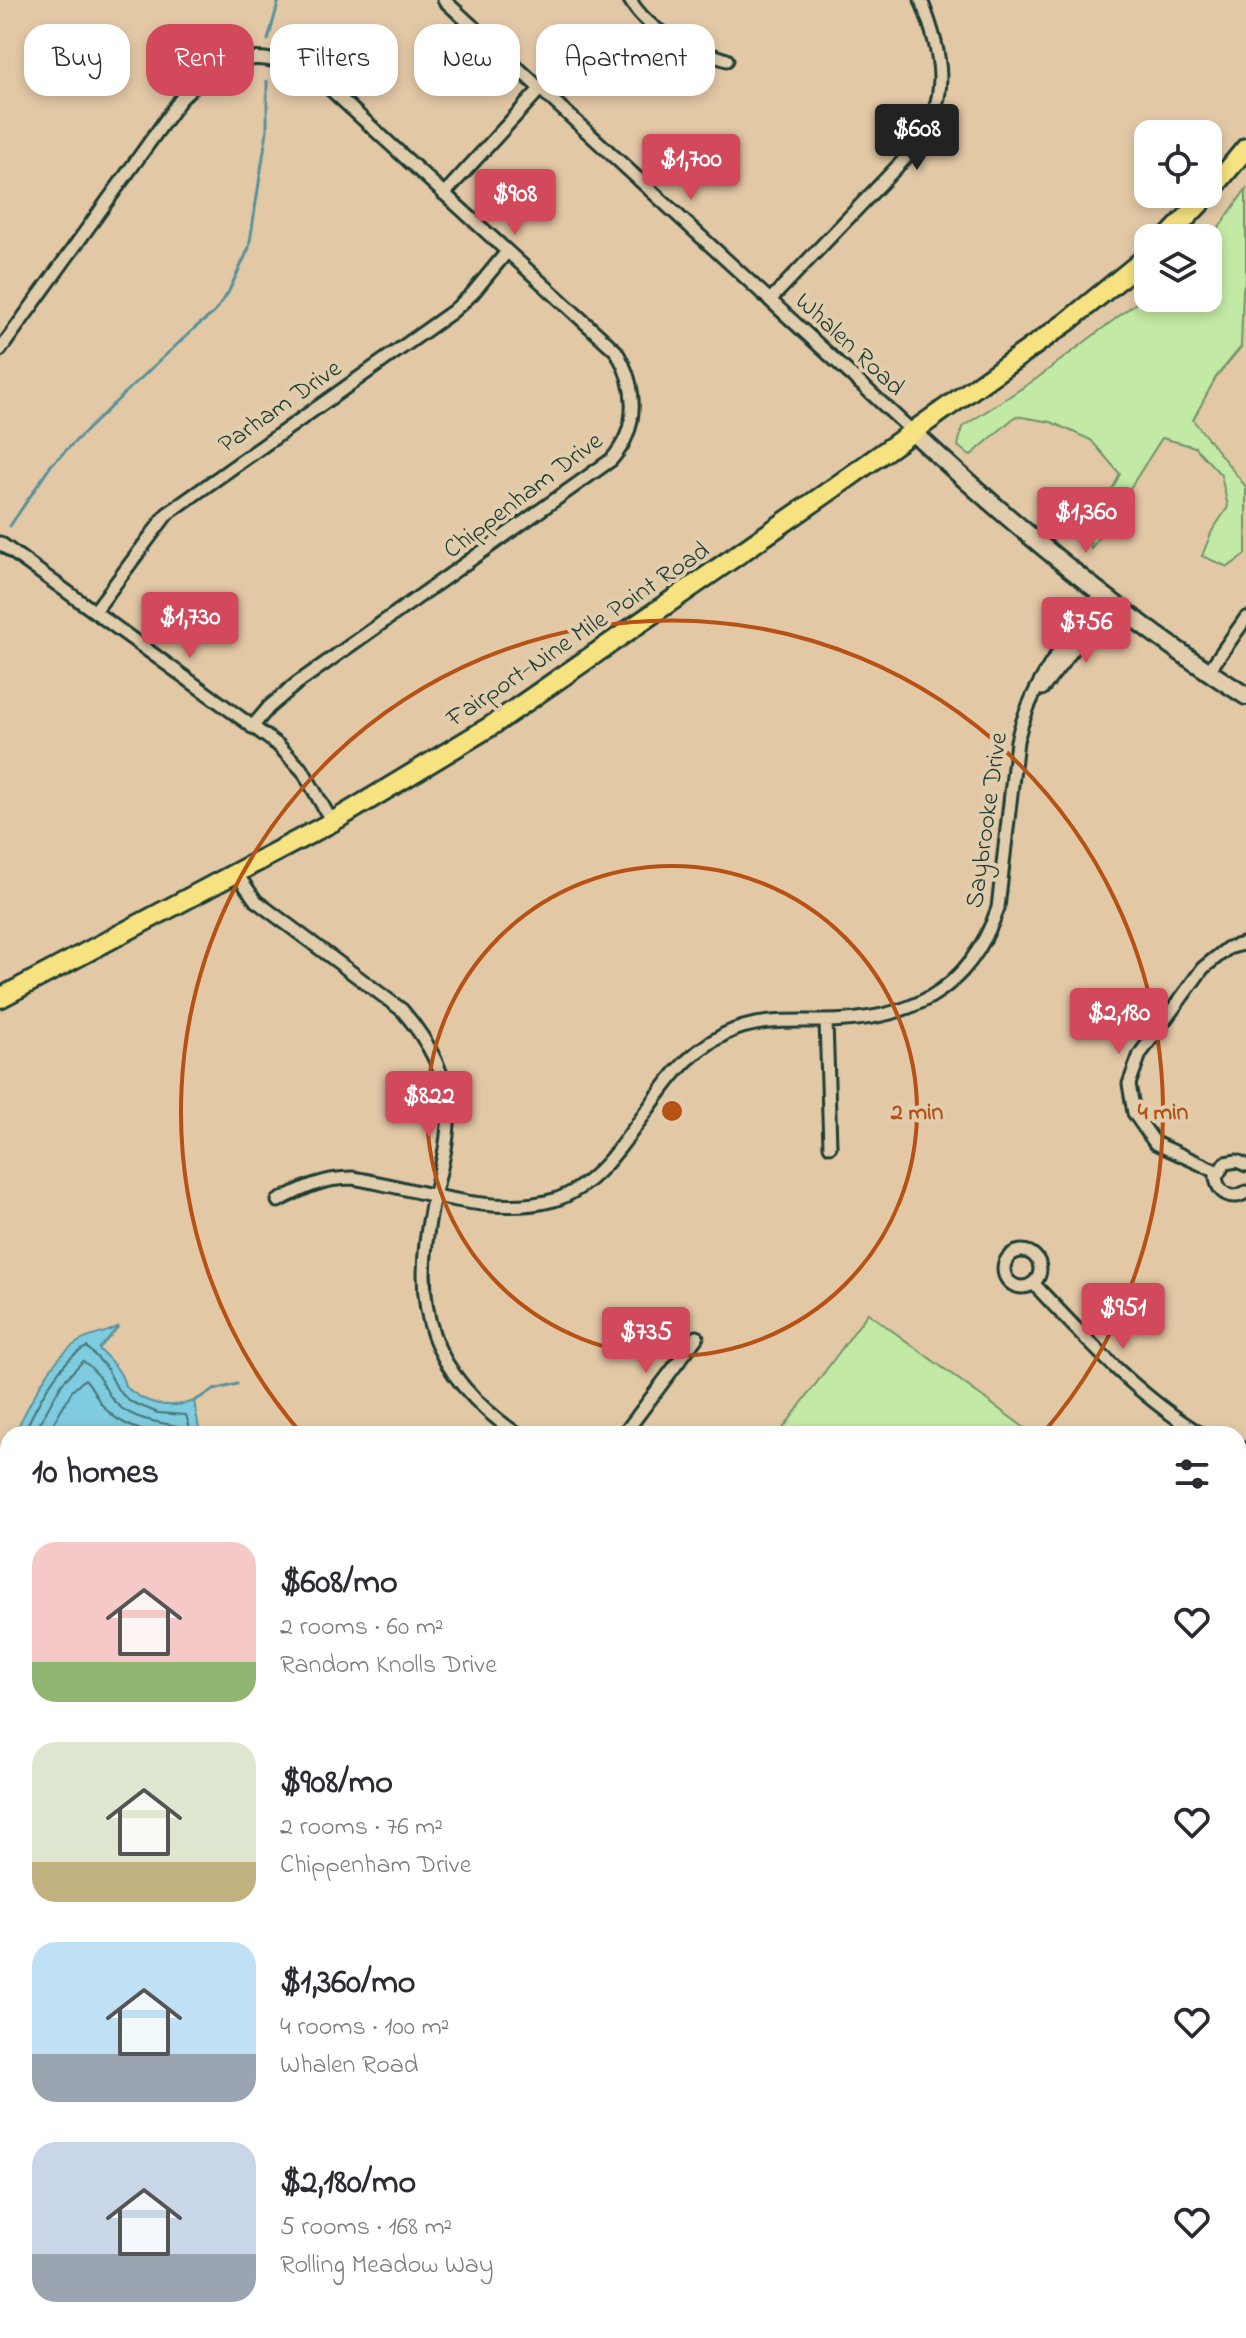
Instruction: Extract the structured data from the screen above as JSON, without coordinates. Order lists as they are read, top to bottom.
{
  "streets": {
    "main road": ["Fairport-Nine Mile Point Road"],
    "street": [
      "Whalen Road",
      "Parham Drive",
      "Chippenham Drive",
      "Saybrooke Drive"
    ]
  },
  "crossings": [
    ["Whalen Road", "Fairport-Nine Mile Point Road"],
    ["Whalen Road", "Saybrooke Drive"],
    ["Parham Drive", "Chippenham Drive"]
  ],
  "page": {
    "chip": [
      "Buy",
      "Rent",
      "Filters",
      "New",
      "Apartment"
    ],
    "price": [
      "$608",
      "$1,700",
      "$908",
      "$1,360",
      "$1,730",
      "$756",
      "$2,180",
      "$822",
      "$951",
      "$735"
    ],
    "heading": "10 homes",
    "list": [
      {
        "name": "$608/mo",
        "note": "2 rooms · 60 m² · Random Knolls Drive"
      },
      {
        "name": "$908/mo",
        "note": "2 rooms · 76 m² · Chippenham Drive"
      },
      {
        "name": "$1,360/mo",
        "note": "4 rooms · 100 m² · Whalen Road"
      },
      {
        "name": "$2,180/mo",
        "note": "5 rooms · 168 m² · Rolling Meadow Way"
      }
    ]
  },
  "rings": ["2 min", "4 min"]
}
